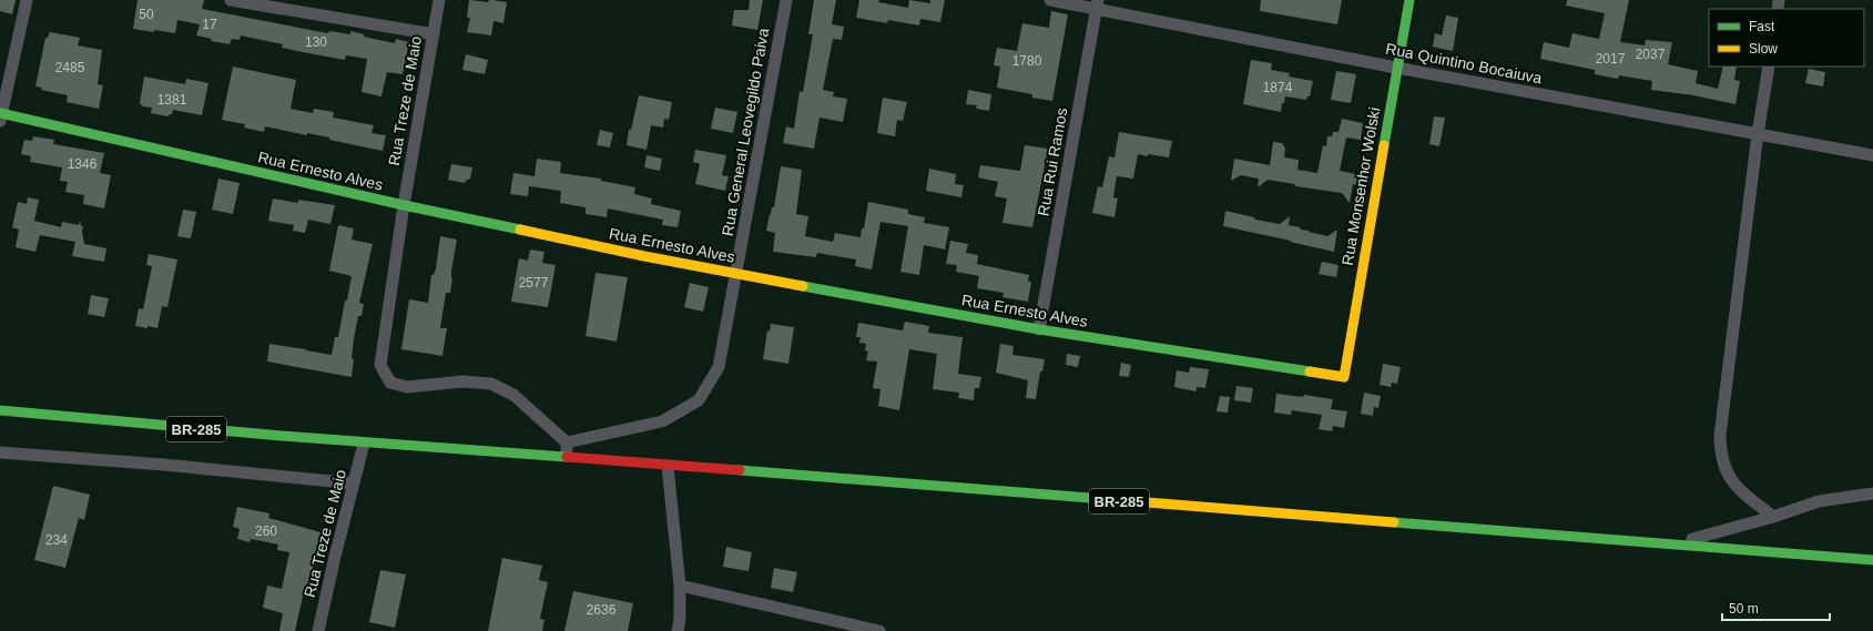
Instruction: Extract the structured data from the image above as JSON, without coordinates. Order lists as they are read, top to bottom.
{
  "streets": {
    "main road": ["Rua Ernesto Alves", "Rua Monsenhor Wolski", "BR-285"],
    "street": [
      "Rua Quintino Bocaiuva",
      "Rua Treze de Maio",
      "Rua General Leovegildo Paiva",
      "Rua Rui Ramos"
    ]
  },
  "crossings": [
    ["Rua Quintino Bocaiuva", "Rua Rui Ramos"],
    ["Rua Quintino Bocaiuva", "Rua Monsenhor Wolski"],
    ["Rua Treze de Maio", "Rua General Leovegildo Paiva"],
    ["Rua Treze de Maio", "Rua Ernesto Alves"],
    ["Rua Treze de Maio", "BR-285"],
    ["Rua General Leovegildo Paiva", "Rua Ernesto Alves"],
    ["Rua Rui Ramos", "Rua Ernesto Alves"],
    ["Rua Ernesto Alves", "Rua Monsenhor Wolski"]
  ],
  "house_numbers": [
    "50",
    "17",
    "130",
    "2037",
    "2017",
    "1780",
    "2485",
    "1874",
    "1381",
    "1346",
    "2577",
    "260",
    "234",
    "2636"
  ],
  "legend": ["Fast", "Slow"],
  "scale_bar": "50 m"
}
